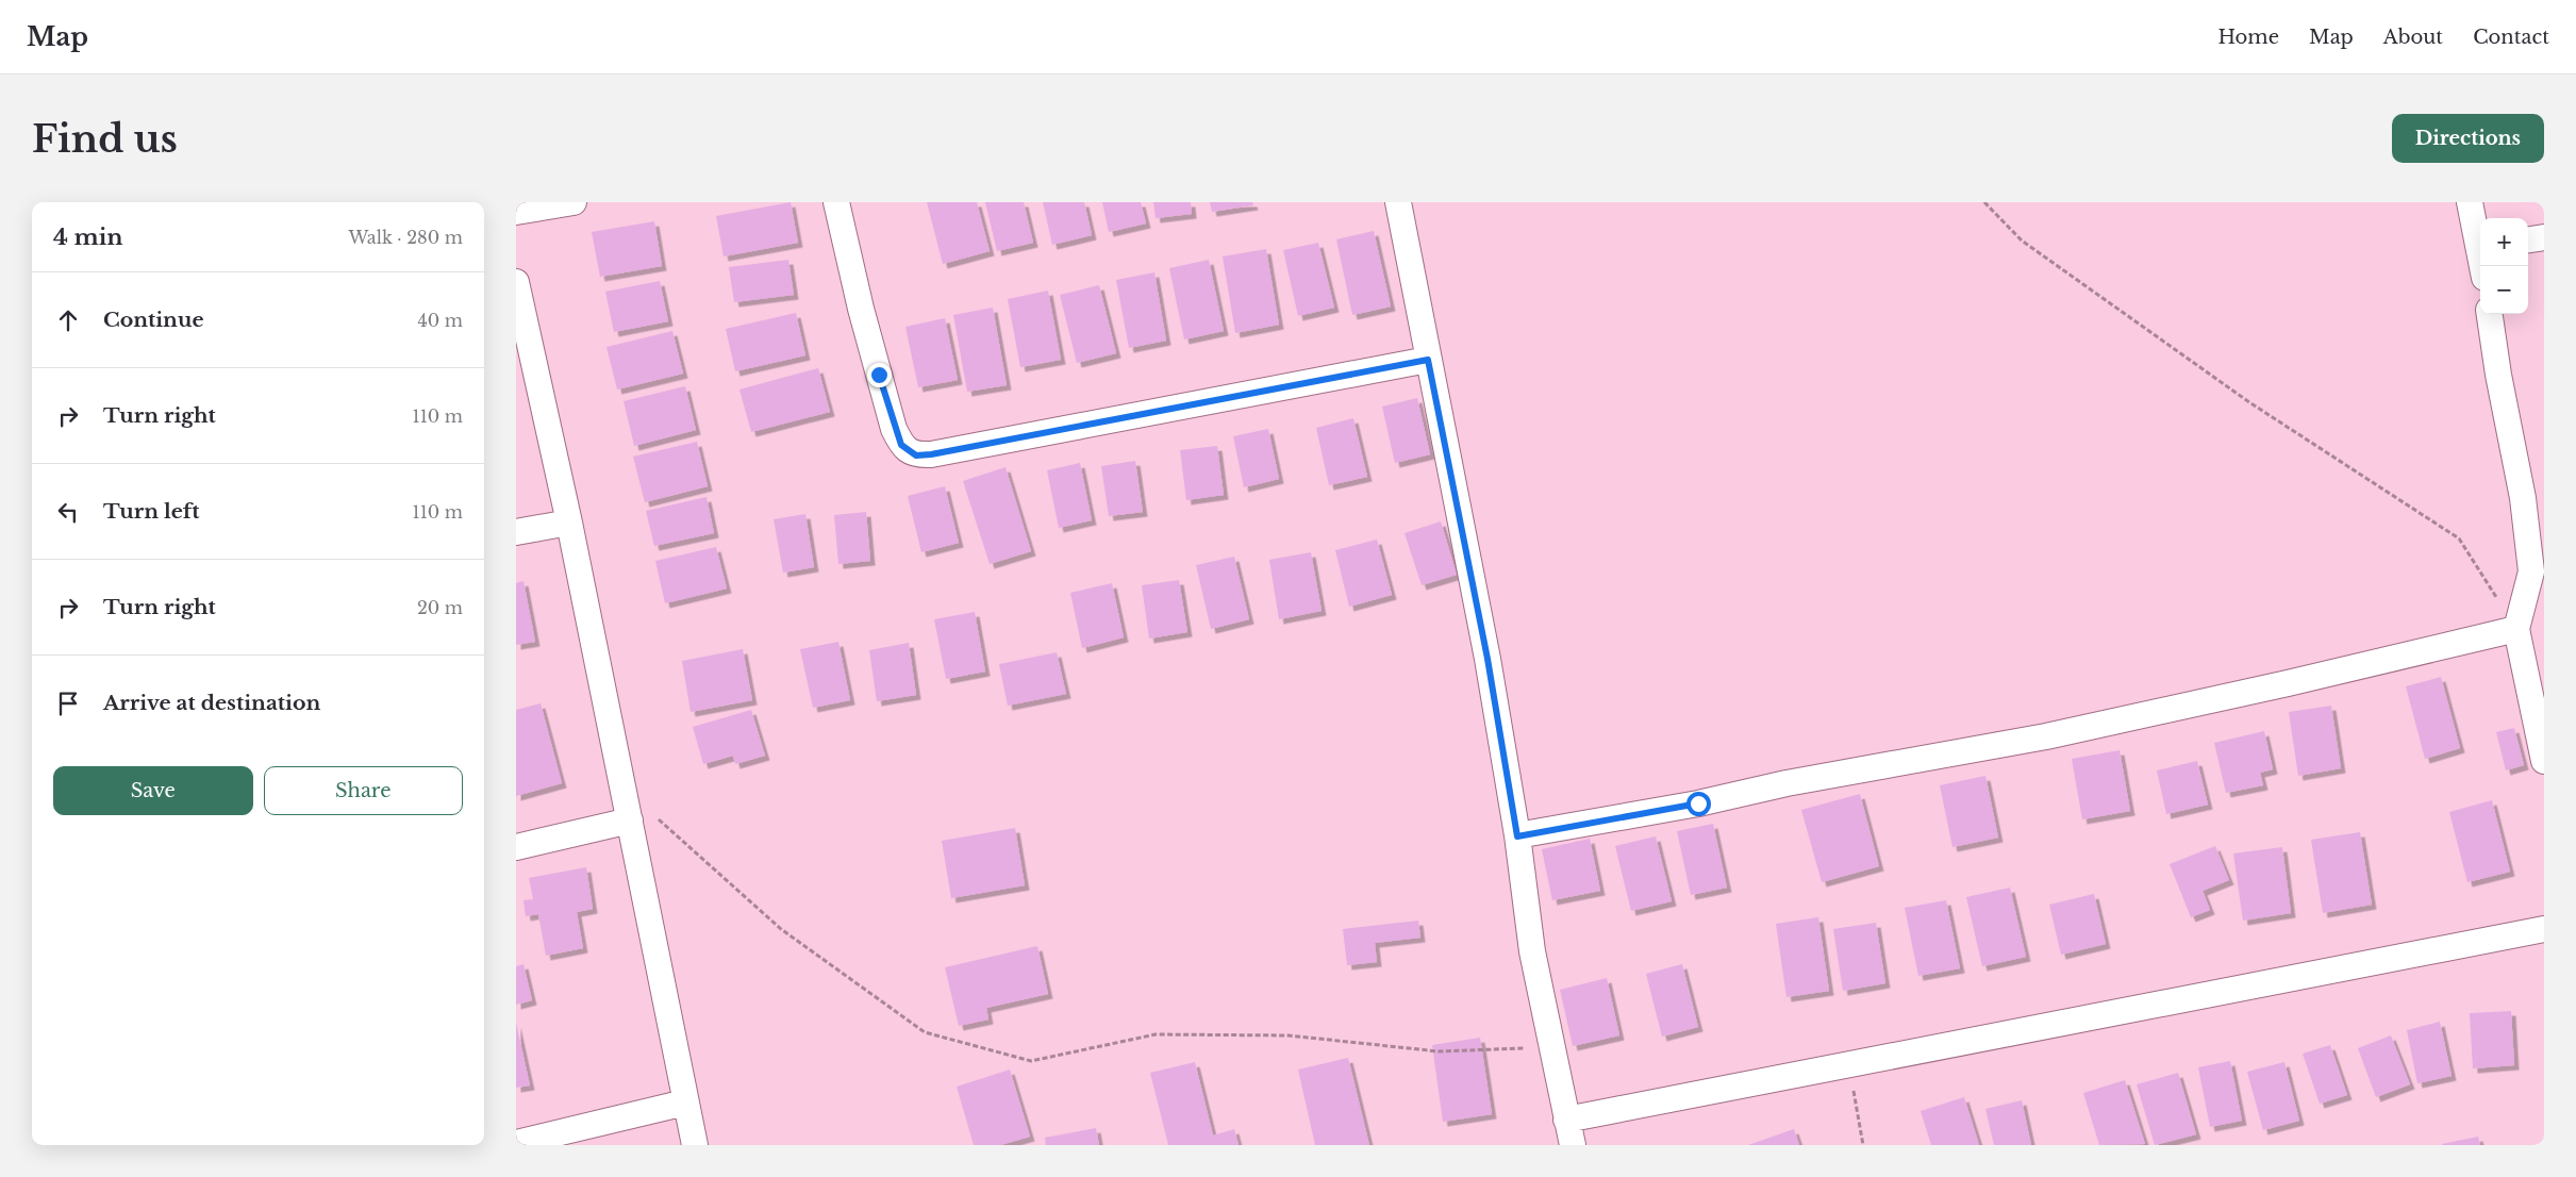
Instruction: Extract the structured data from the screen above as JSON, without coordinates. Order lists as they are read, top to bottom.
{
  "page": {
    "header": "Map",
    "nav": [
      "Home",
      "Map",
      "About",
      "Contact"
    ],
    "buttons": [
      "Directions",
      ["Save", "Share"]
    ],
    "title": "Find us",
    "heading": ["4 min", "Walk · 280 m"],
    "map_buttons": ["+", "−"],
    "list": [
      ["Continue", "40 m"],
      ["Turn right", "110 m"],
      ["Turn left", "110 m"],
      ["Turn right", "20 m"],
      "Arrive at destination"
    ]
  }
}
